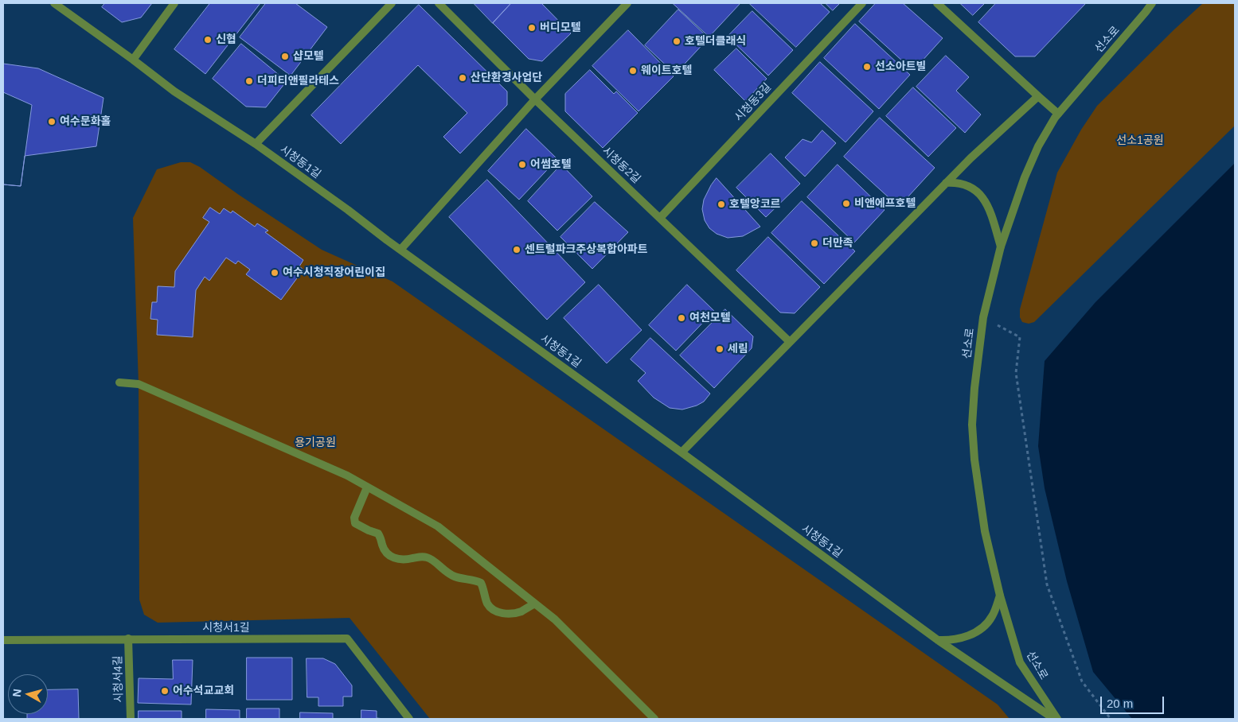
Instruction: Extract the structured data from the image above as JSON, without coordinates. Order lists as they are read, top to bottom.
{
  "streets": {
    "street": [
      "선소로",
      "시청동3길",
      "시청동1길",
      "시청동2길",
      "시청서1길",
      "시청서4길"
    ]
  },
  "crossings": [
    ["시청동3길", "시청동2길"],
    ["시청서1길", "시청서4길"]
  ],
  "parks": ["선소1공원", "용기공원"],
  "places": [
    "버디모텔",
    "신협",
    "호텔더클래식",
    "샵모텔",
    "선소아트빌",
    "웨이트호텔",
    "산단환경사업단",
    "더피티앤필라테스",
    "여수문화홀",
    "어썸호텔",
    "비앤에프호텔",
    "호텔앙코르",
    "더만족",
    "센트럴파크주상복합아파트",
    "여수시청직장어린이집",
    "여천모텔",
    "세림",
    "어수석교교회"
  ],
  "scale_bar": "20 m",
  "north": "left"
}
